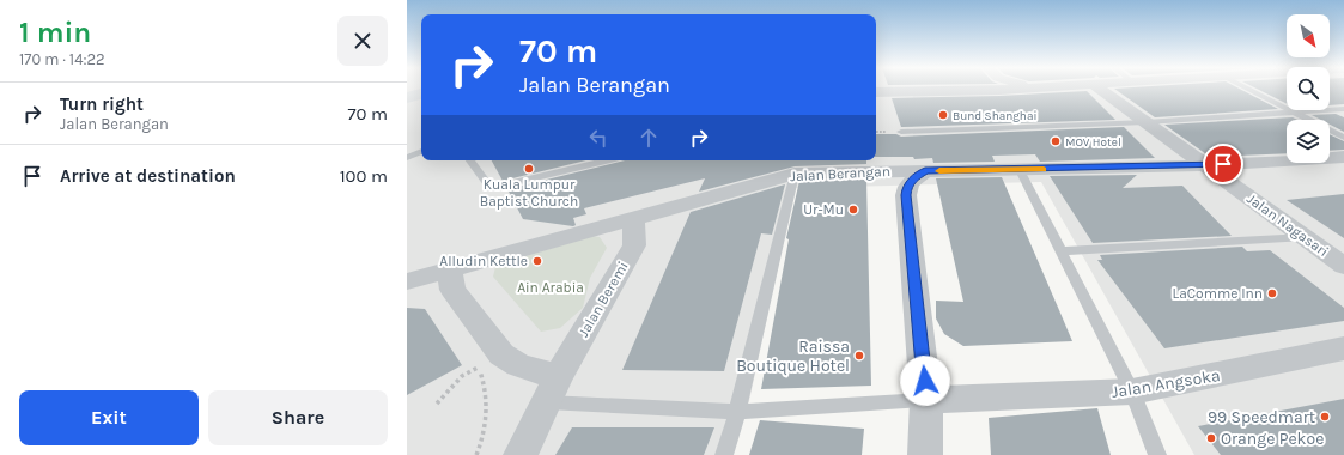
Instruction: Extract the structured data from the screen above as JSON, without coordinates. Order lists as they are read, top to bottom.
{
  "streets": {
    "street": [
      "Jalan Berangan",
      "Jalan Nagasari",
      "Jalan Beremi",
      "Jalan Angsoka"
    ]
  },
  "crossings": [
    ["Jalan Berangan", "Jalan Nagasari"],
    ["Jalan Berangan", "Jalan Beremi"]
  ],
  "parks": ["Ain Arabia"],
  "places": [
    "Bund Shanghai",
    "MOV Hotel",
    "Kuala Lumpur Baptist Church",
    "Ur-Mu",
    "Alludin Kettle",
    "LaComme Inn",
    "Raissa Boutique Hotel",
    "99 Speedmart",
    "Orange Pekoe"
  ],
  "north": "bottom right",
  "page": {
    "heading": ["1 min", "170 m · 14:22"],
    "turn": ["70 m", "Jalan Berangan"],
    "list": [
      {
        "name": "Turn right",
        "note": "Jalan Berangan",
        "value": "70 m"
      },
      {
        "name": "Arrive at destination",
        "value": "100 m"
      }
    ],
    "buttons": ["Exit", "Share"]
  }
}
